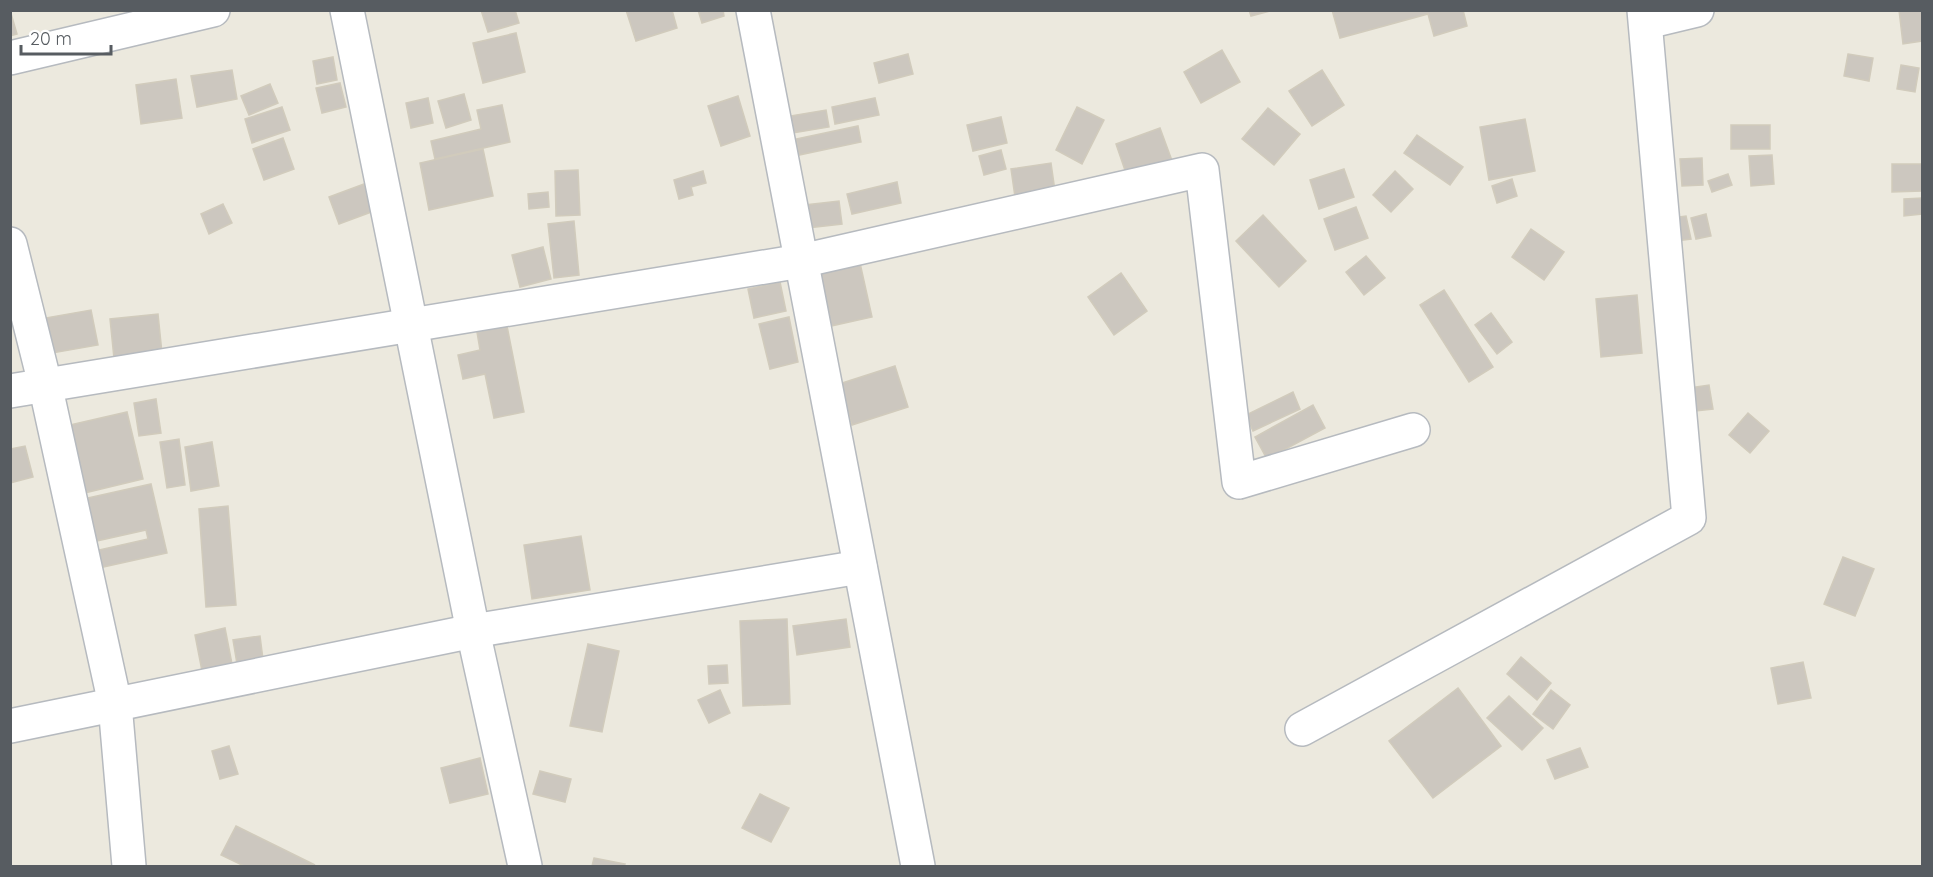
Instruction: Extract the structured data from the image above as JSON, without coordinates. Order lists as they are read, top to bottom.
{
  "scale_bar": "20 m"
}
